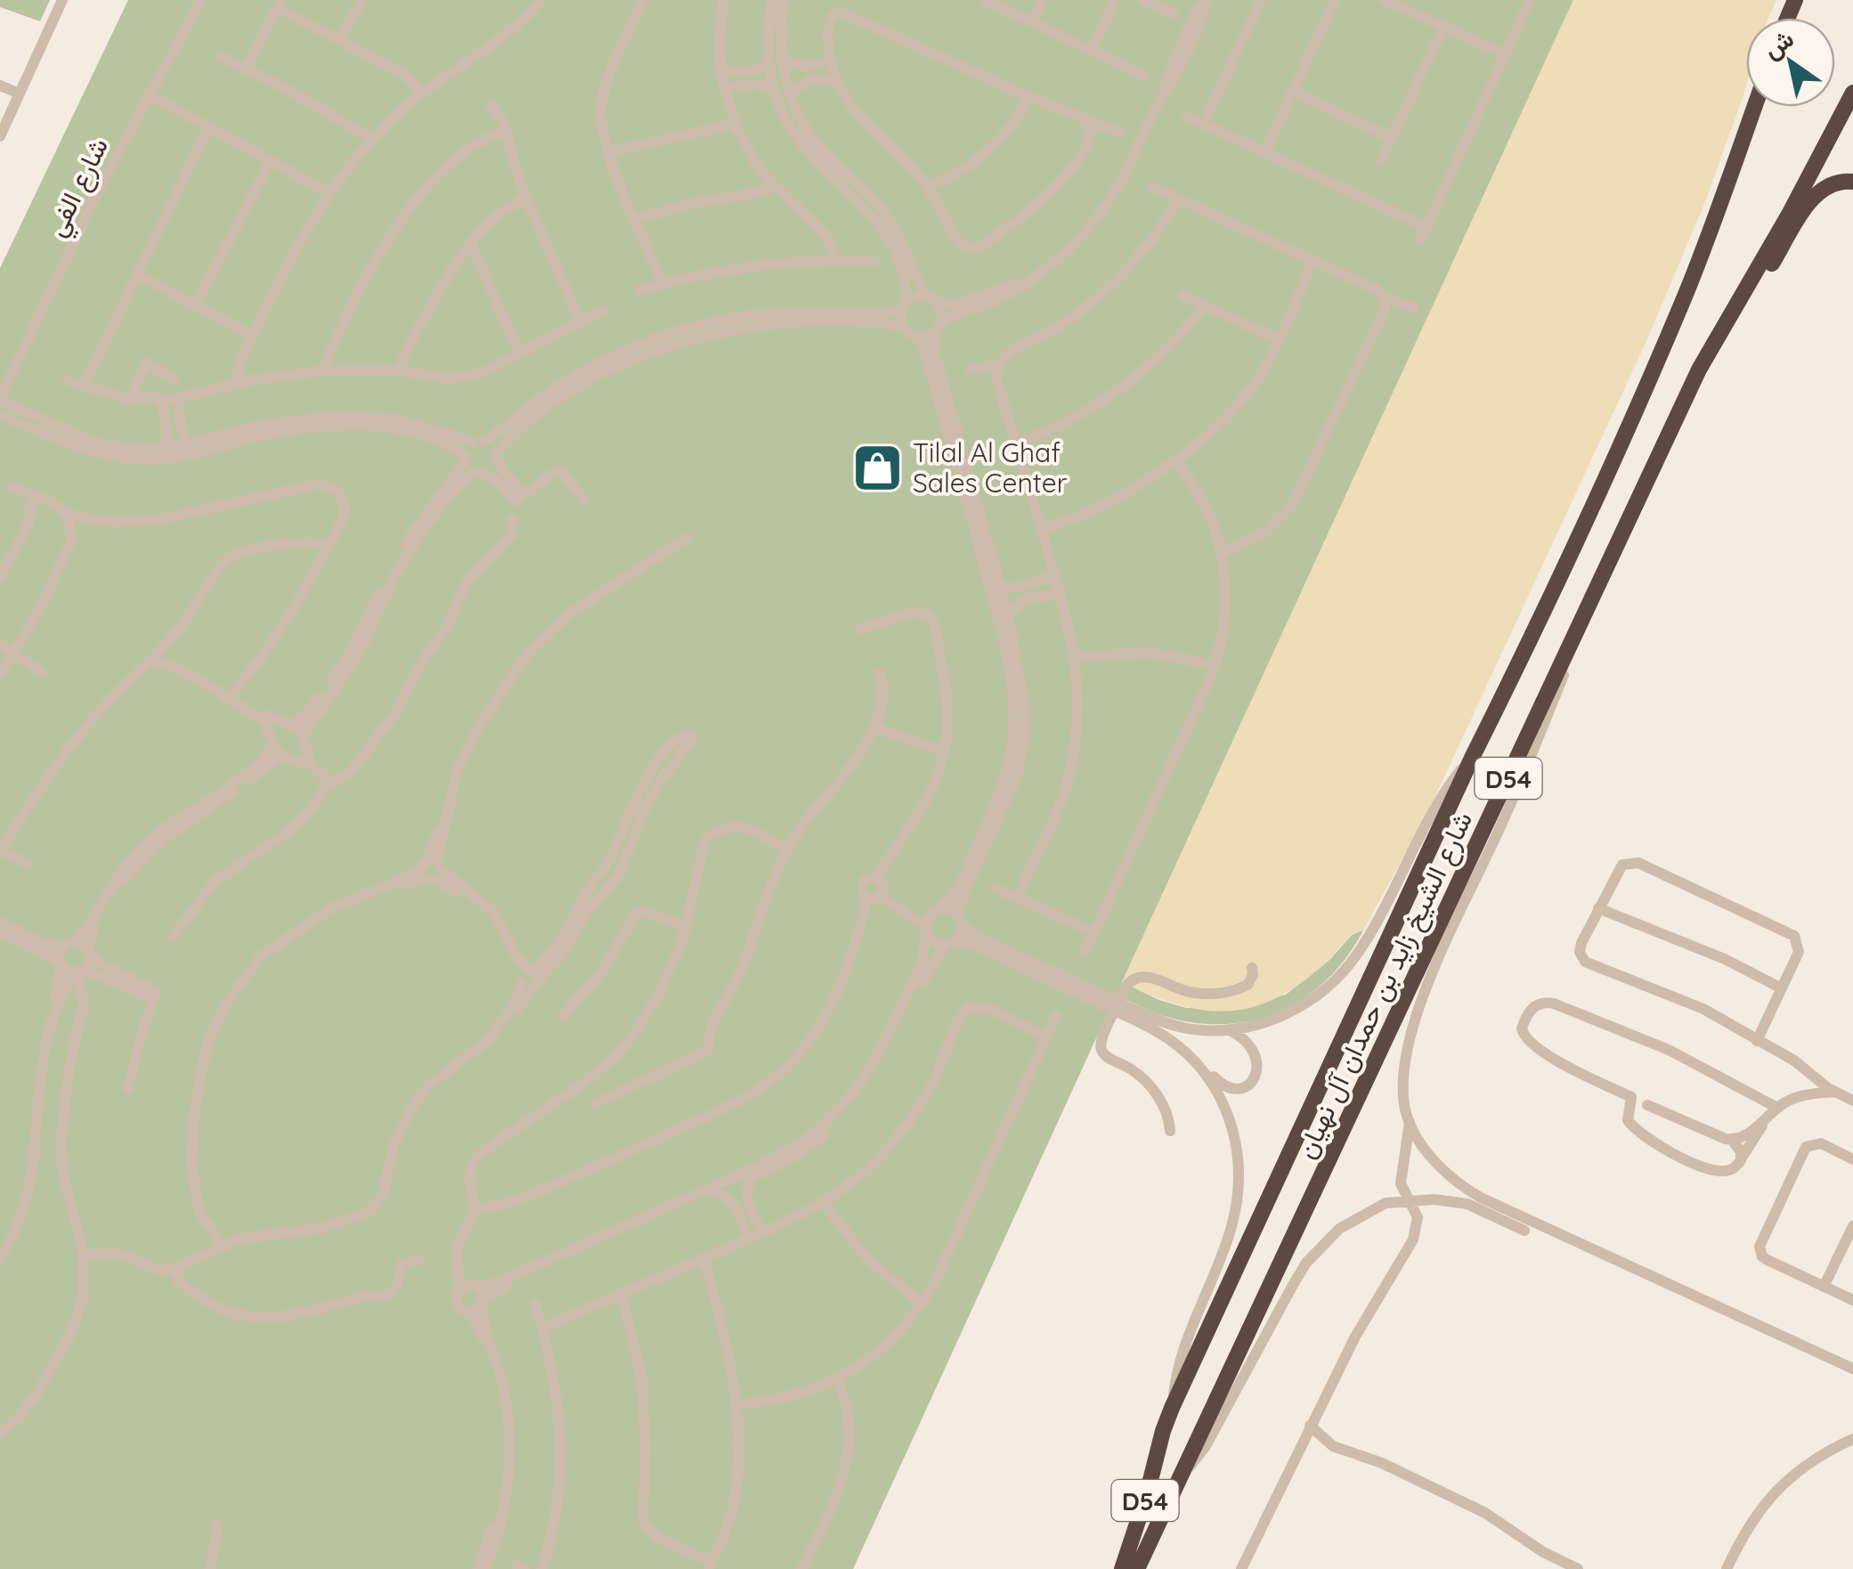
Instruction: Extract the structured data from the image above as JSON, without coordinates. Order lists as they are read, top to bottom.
{
  "streets": {
    "highway": ["D54", "شارع الشيخ زايد بن حمدان آل نهيان"],
    "street": ["شارع الفي"]
  },
  "places": {
    "shop": ["Tilal Al Ghaf Sales Center"]
  },
  "north": "top left"
}
